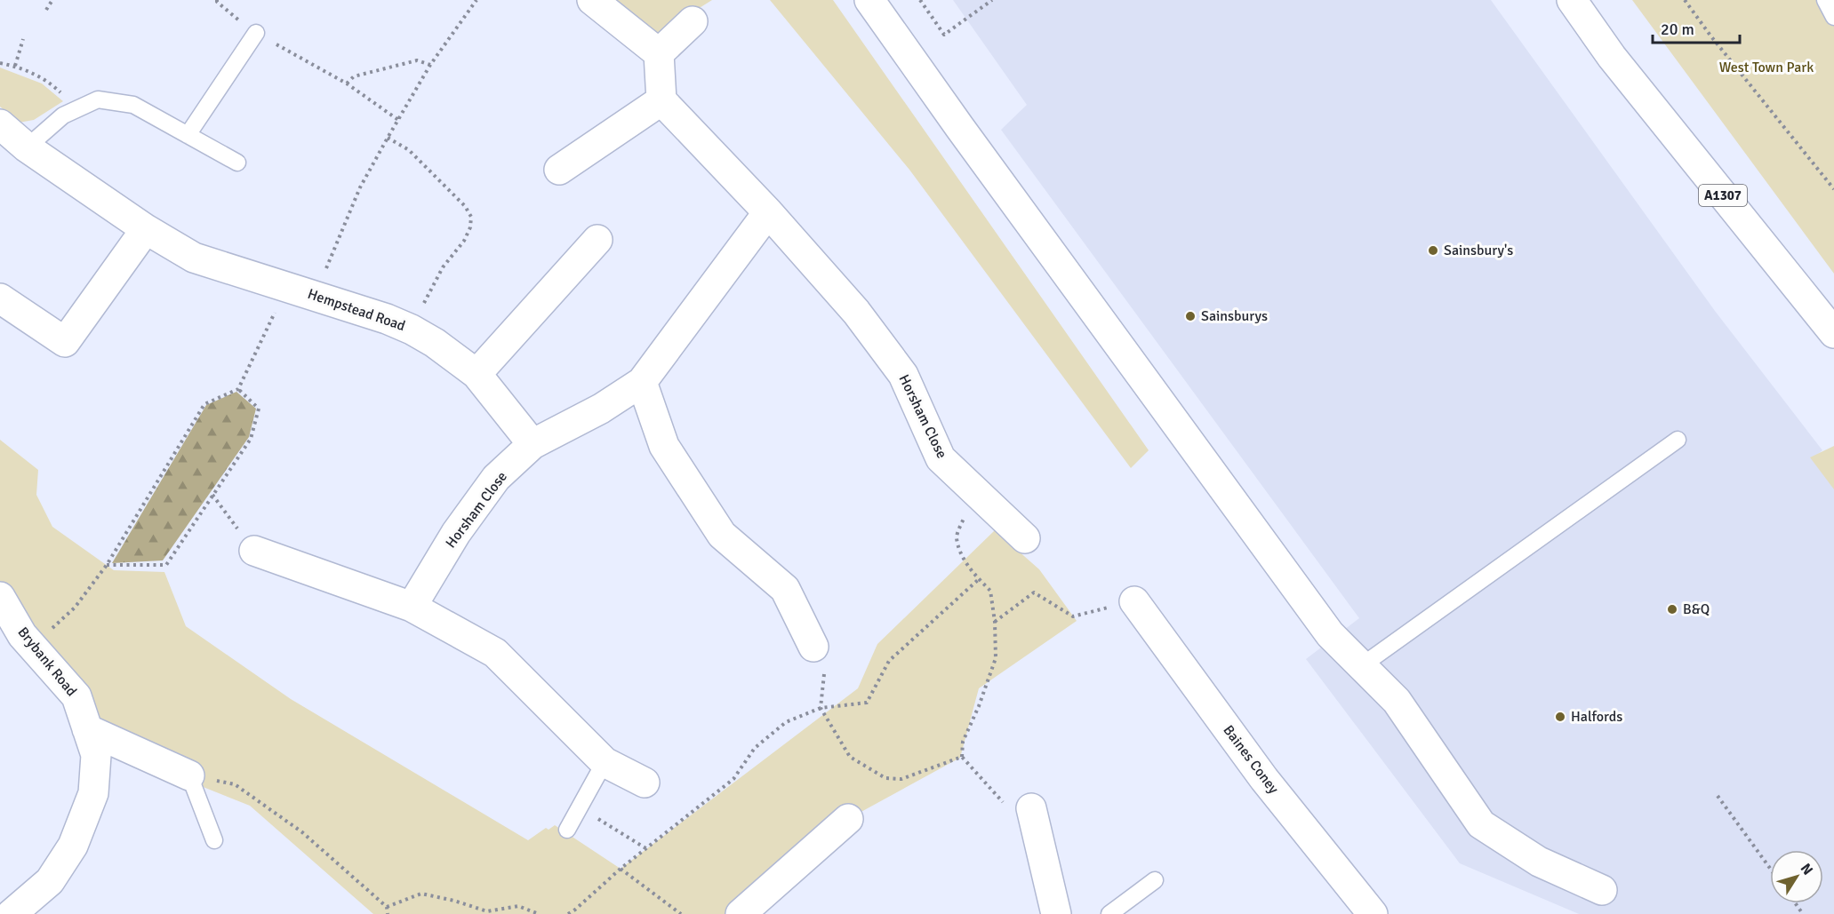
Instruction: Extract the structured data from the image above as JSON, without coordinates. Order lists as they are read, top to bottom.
{
  "streets": {
    "street": [
      "A1307",
      "Hempstead Road",
      "Horsham Close",
      "Brybank Road",
      "Baines Coney"
    ]
  },
  "crossings": [
    ["Hempstead Road", "Horsham Close"]
  ],
  "parks": ["West Town Park"],
  "places": [
    "Sainsbury's",
    "Sainsburys",
    "B&Q",
    "Halfords"
  ],
  "scale_bar": "20 m",
  "north": "top right"
}
